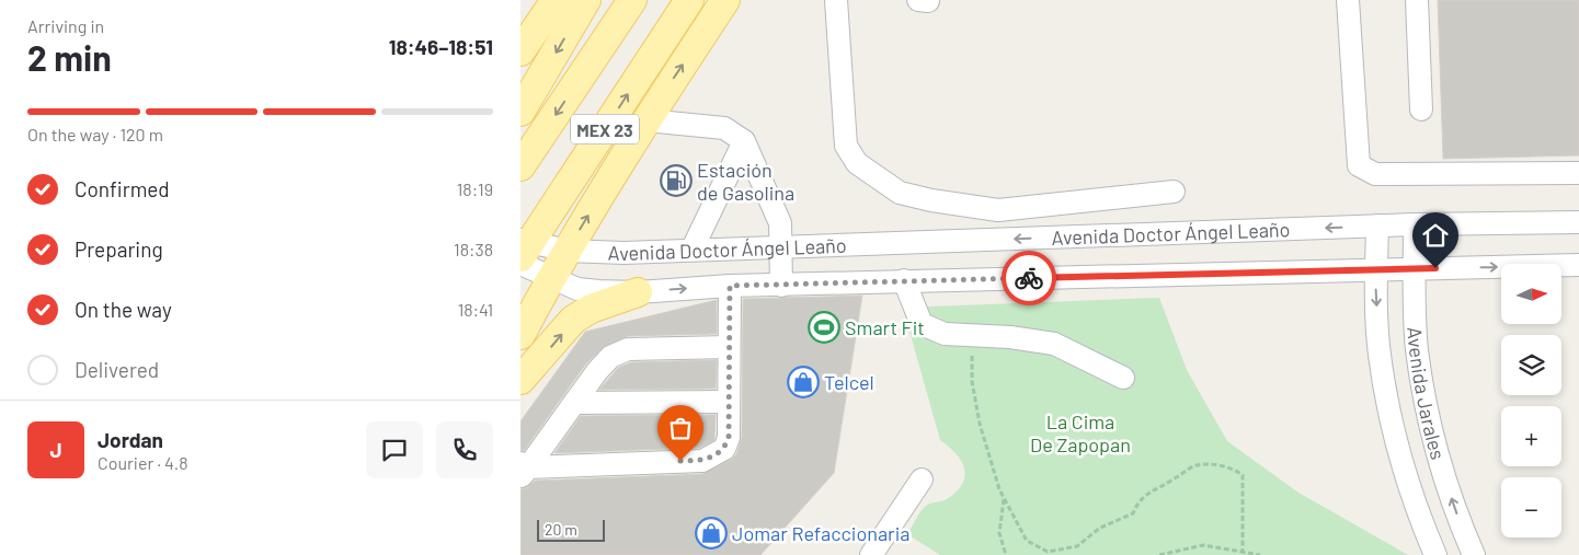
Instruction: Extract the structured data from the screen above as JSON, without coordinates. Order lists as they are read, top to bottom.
{
  "streets": {
    "main road": ["MEX 23"],
    "street": ["Avenida Doctor Ángel Leaño", "Avenida Jarales"]
  },
  "crossings": [
    ["MEX 23", "Avenida Doctor Ángel Leaño"],
    ["Avenida Doctor Ángel Leaño", "Avenida Jarales"]
  ],
  "parks": ["La Cima De Zapopan"],
  "places": {
    "fuel station": ["Estación de Gasolina"],
    "sports": ["Smart Fit"],
    "shop": ["Telcel", "Jomar Refaccionaria"]
  },
  "scale_bar": "20 m",
  "north": "right",
  "page": {
    "heading": ["2 min", "Arriving in", "18:46–18:51"],
    "panel": ["Jordan", "Courier · 4.8"],
    "bar": "On the way · 120 m",
    "list": [
      ["Confirmed", "18:19"],
      ["Preparing", "18:38"],
      ["On the way", "18:41"],
      "Delivered"
    ],
    "map_buttons": ["+", "−"],
    "round": "J",
    "scale": "20 m"
  }
}
